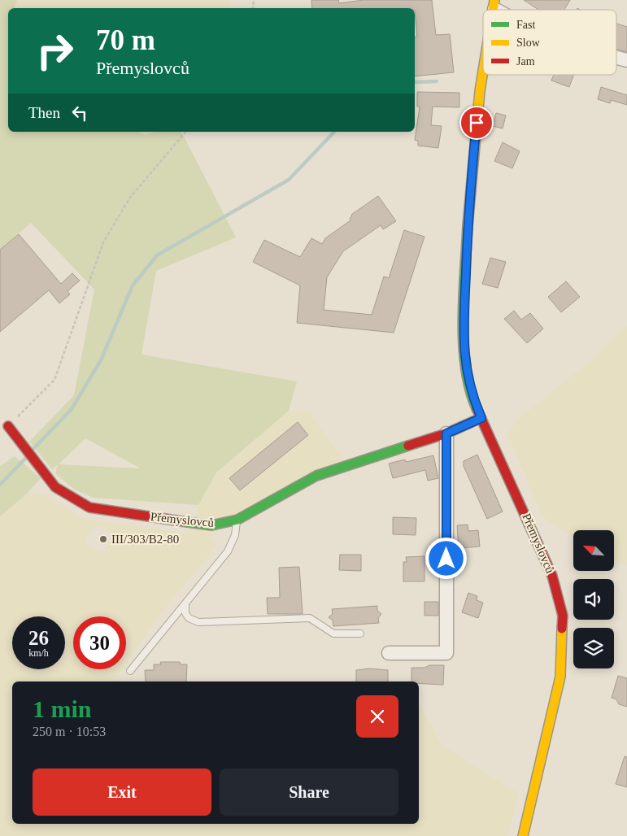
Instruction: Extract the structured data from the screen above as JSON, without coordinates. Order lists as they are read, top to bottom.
{
  "streets": {
    "street": ["Přemyslovců"]
  },
  "places": ["III/303/B2-80"],
  "legend": ["Fast", "Slow", "Jam"],
  "north": "top left",
  "page": {
    "turn": ["70 m", "Přemyslovců"],
    "then": "Then",
    "speed": "26 km/h",
    "limit": "30",
    "heading": ["1 min", "250 m · 10:53"],
    "buttons": ["Exit", "Share"]
  }
}
